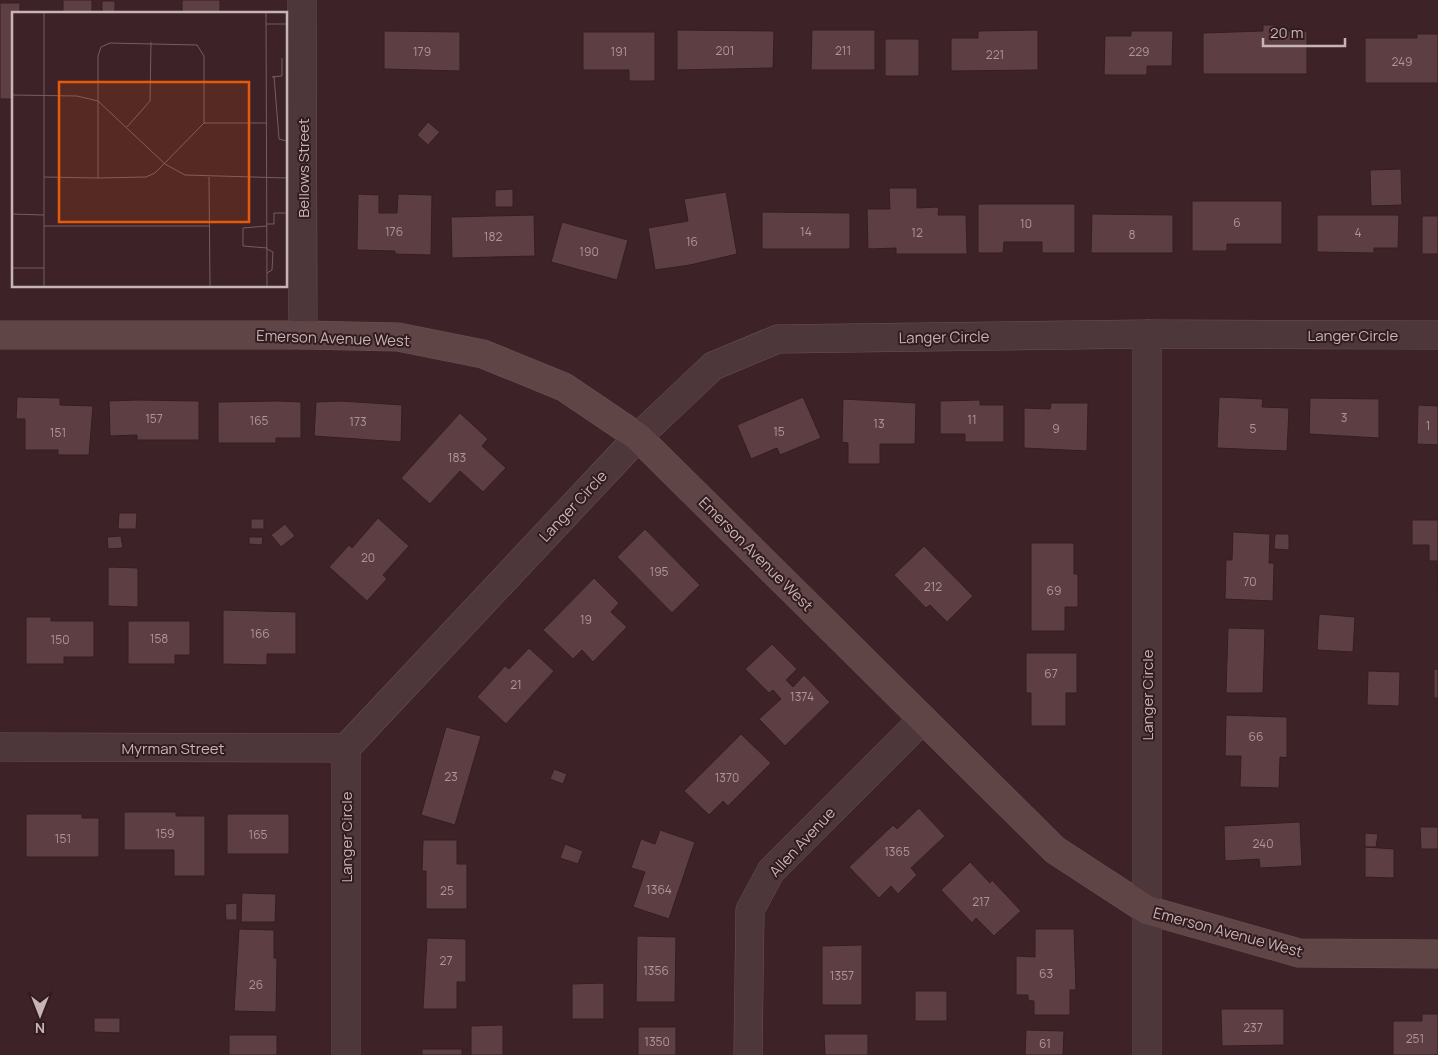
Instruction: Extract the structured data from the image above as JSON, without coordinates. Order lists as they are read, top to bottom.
{
  "streets": {
    "street": [
      "Bellows Street",
      "Langer Circle",
      "Emerson Avenue West",
      "Myrman Street",
      "Allen Avenue"
    ]
  },
  "crossings": [
    ["Bellows Street", "Emerson Avenue West"],
    ["Langer Circle", "Emerson Avenue West"],
    ["Langer Circle", "Myrman Street"],
    ["Emerson Avenue West", "Allen Avenue"]
  ],
  "house_numbers": [
    "201",
    "211",
    "179",
    "191",
    "229",
    "221",
    "249",
    "6",
    "10",
    "176",
    "14",
    "12",
    "4",
    "8",
    "182",
    "16",
    "190",
    "3",
    "157",
    "11",
    "165",
    "173",
    "13",
    "1",
    "9",
    "5",
    "15",
    "151",
    "183",
    "20",
    "195",
    "70",
    "212",
    "69",
    "19",
    "166",
    "158",
    "150",
    "67",
    "21",
    "1374",
    "66",
    "23",
    "1370",
    "159",
    "165",
    "151",
    "240",
    "1365",
    "1364",
    "25",
    "217",
    "27",
    "1356",
    "63",
    "1357",
    "26",
    "237",
    "251",
    "1350",
    "61"
  ],
  "scale_bar": "20 m",
  "north": "bottom"
}
